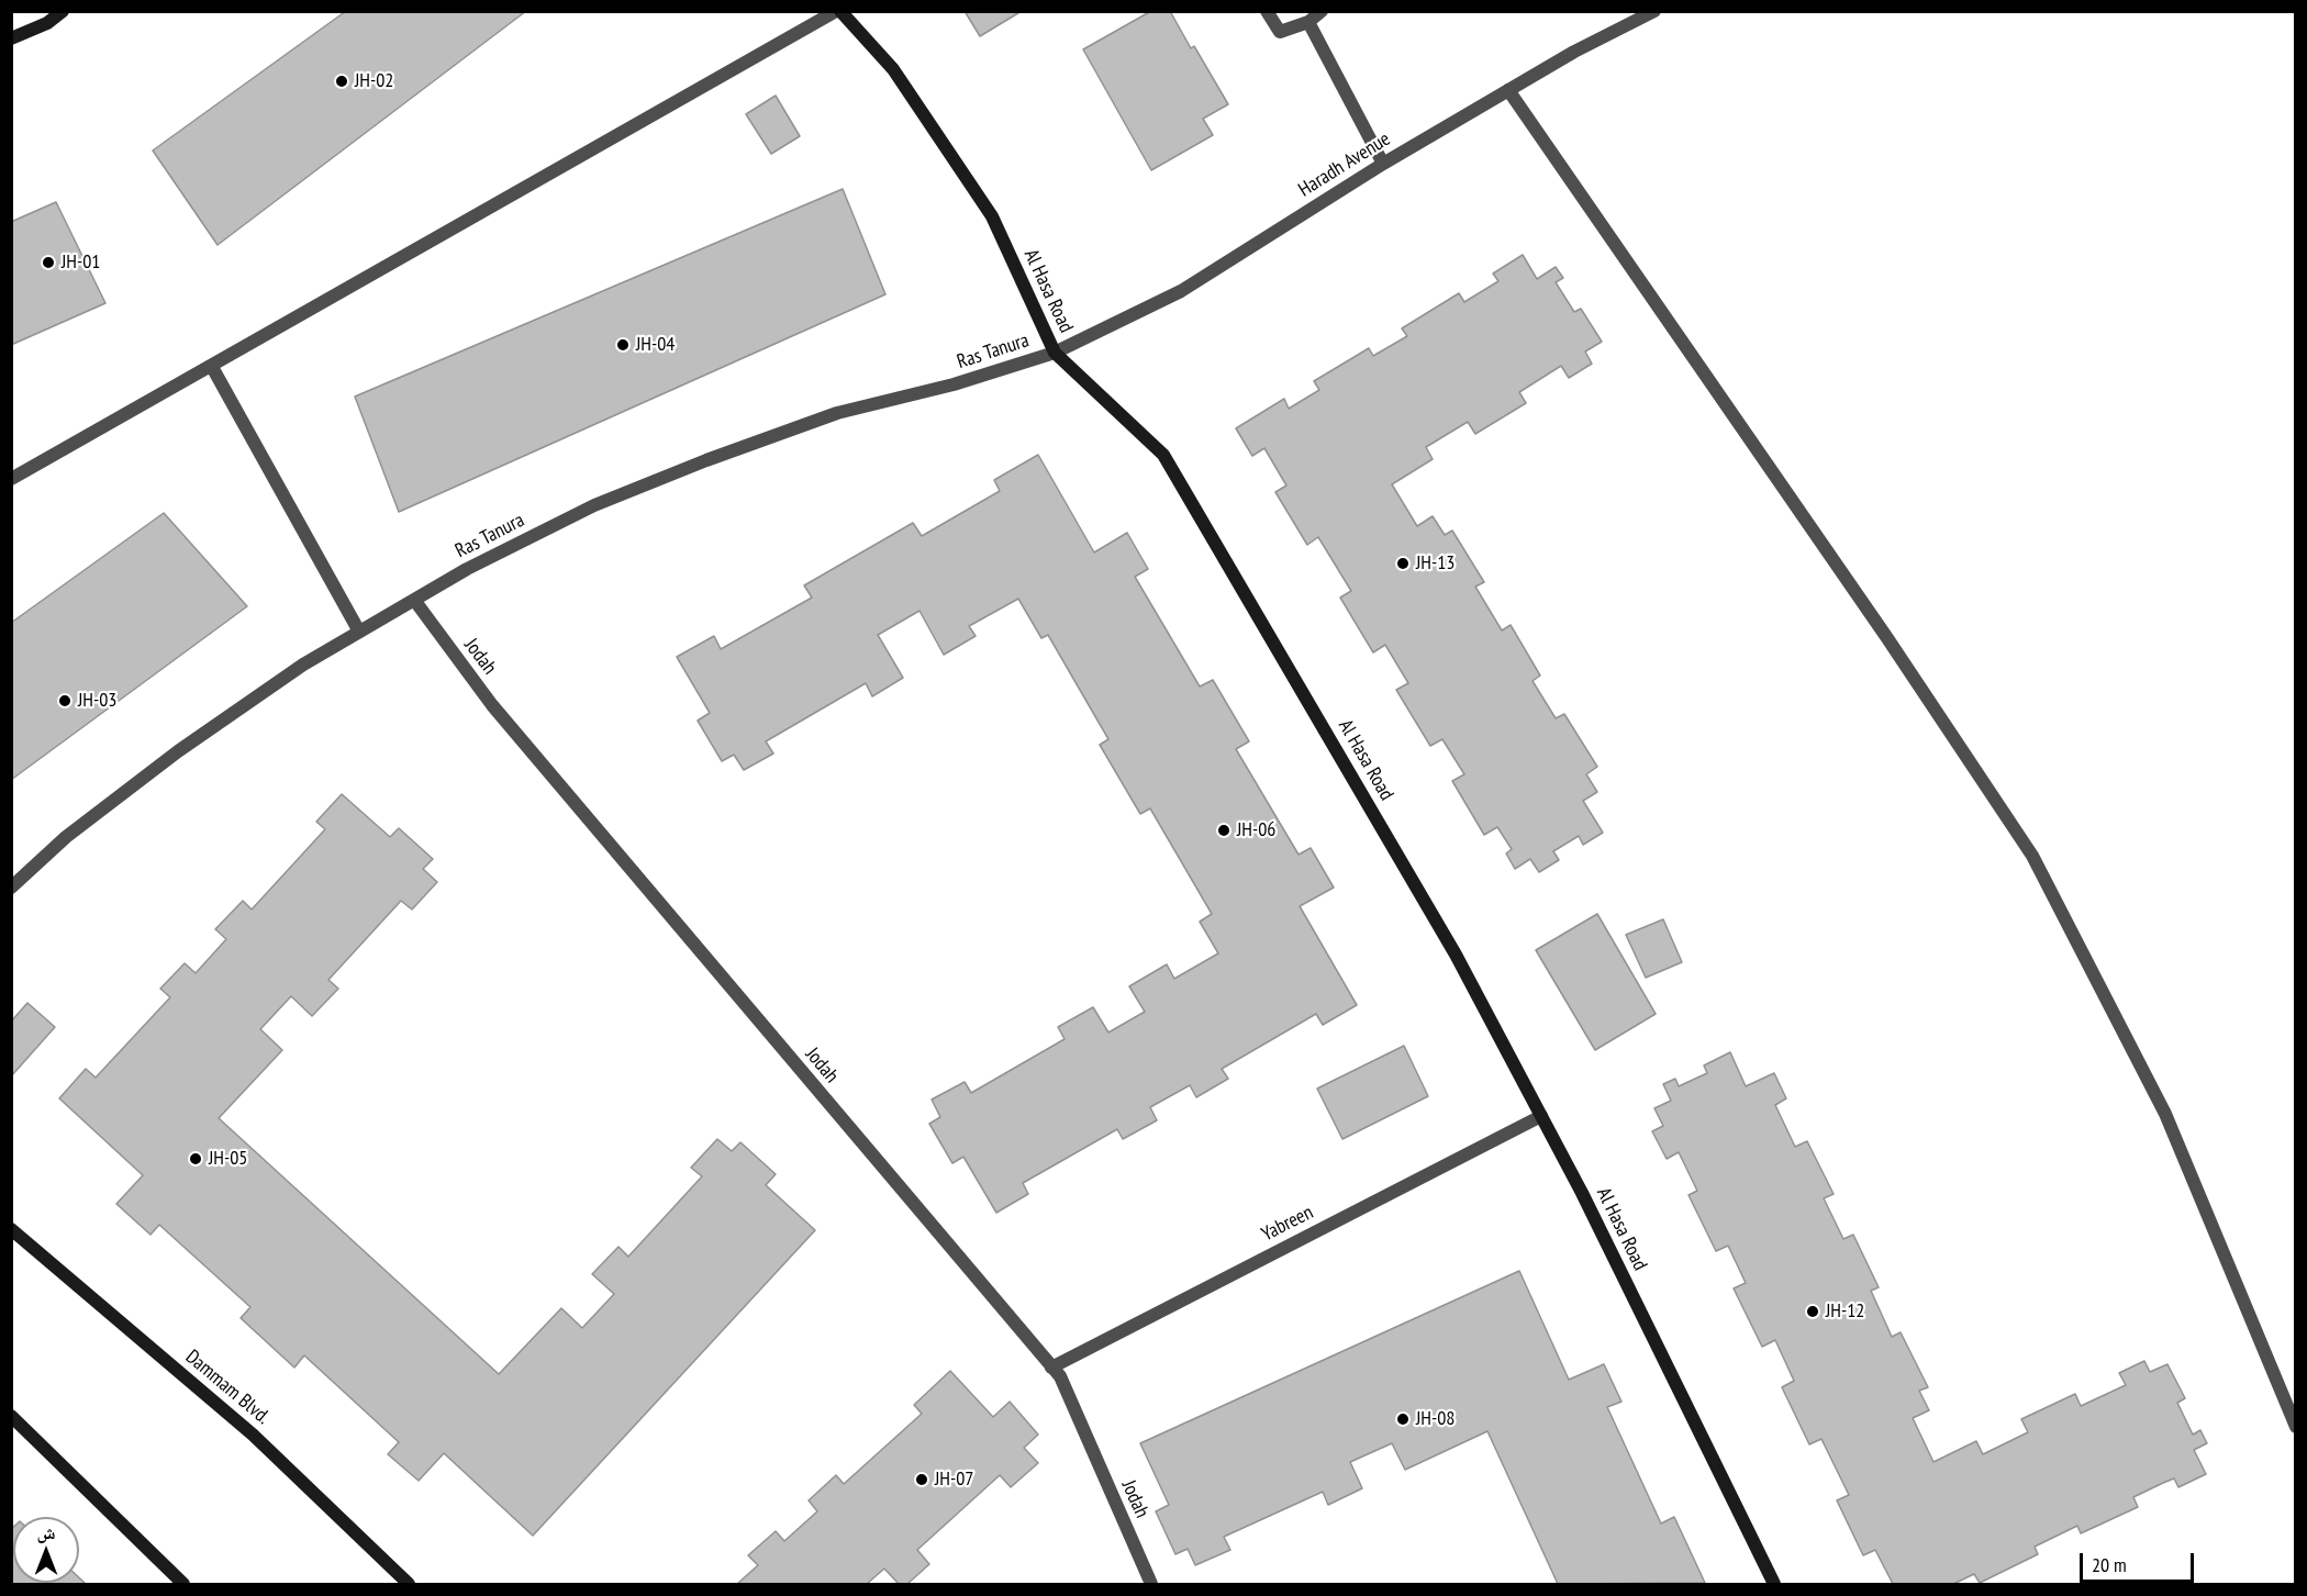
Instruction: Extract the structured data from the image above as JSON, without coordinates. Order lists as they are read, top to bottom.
{
  "streets": {
    "main road": ["Al Hasa Road", "Dammam Blvd."],
    "street": [
      "Haradh Avenue",
      "Ras Tanura",
      "Jodah",
      "Yabreen"
    ]
  },
  "crossings": [
    ["Haradh Avenue", "Al Hasa Road"],
    ["Haradh Avenue", "Ras Tanura"],
    ["Al Hasa Road", "Ras Tanura"],
    ["Al Hasa Road", "Yabreen"],
    ["Ras Tanura", "Jodah"],
    ["Jodah", "Yabreen"]
  ],
  "places": [
    "JH-02",
    "JH-01",
    "JH-04",
    "JH-13",
    "JH-03",
    "JH-06",
    "JH-05",
    "JH-12",
    "JH-08",
    "JH-07"
  ],
  "scale_bar": "20 m",
  "north": "top"
}
